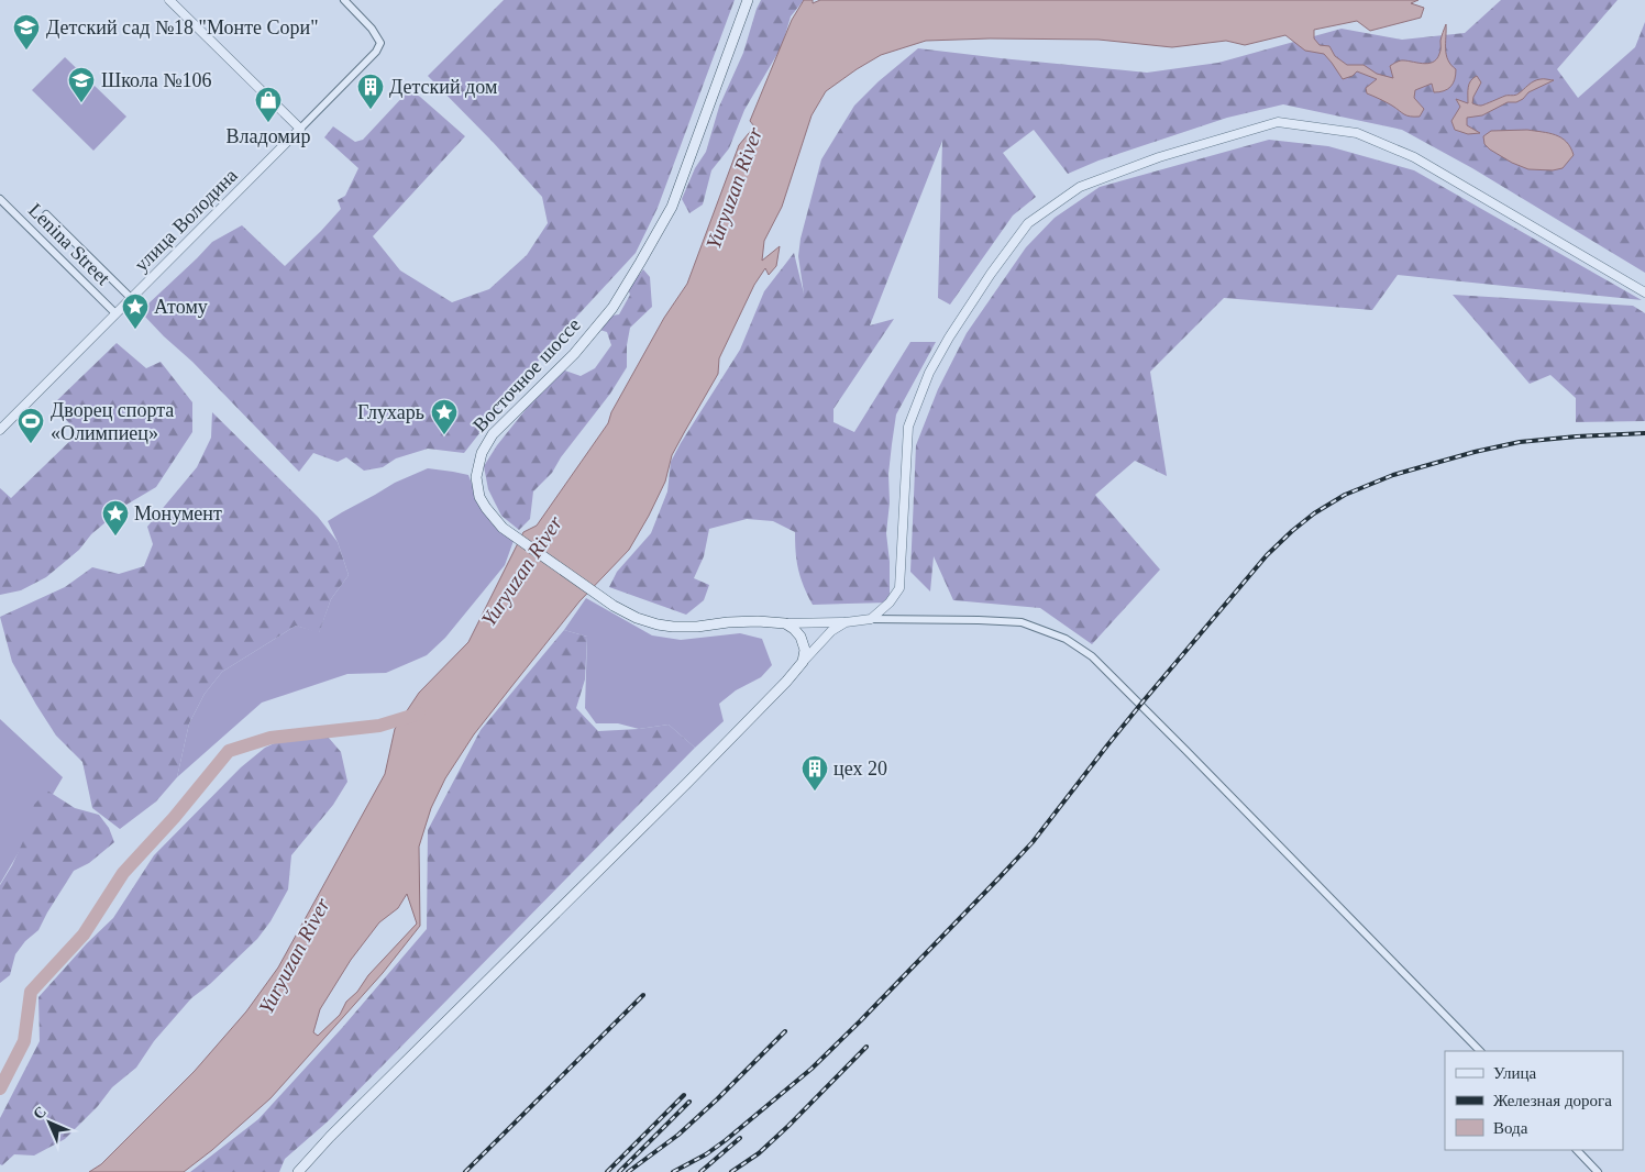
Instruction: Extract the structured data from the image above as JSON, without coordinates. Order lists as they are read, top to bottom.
{
  "streets": {
    "main road": ["Восточное шоссе"],
    "street": ["улица Володина", "Lenina Street"]
  },
  "crossings": [
    ["улица Володина", "Lenina Street"]
  ],
  "water": ["Yuryuzan River"],
  "places": {
    "school or university": ["Детский сад №18 \"Монте Сори\"", "Школа №106"],
    "building": ["Детский дом", "цех 20"],
    "shop": ["Владомир"],
    "place": ["Атому", "Глухарь", "Монумент"],
    "sports": ["Дворец спорта «Олимпиец»"]
  },
  "legend": ["Улица", "Железная дорога", "Вода"],
  "north": "top left"
}
